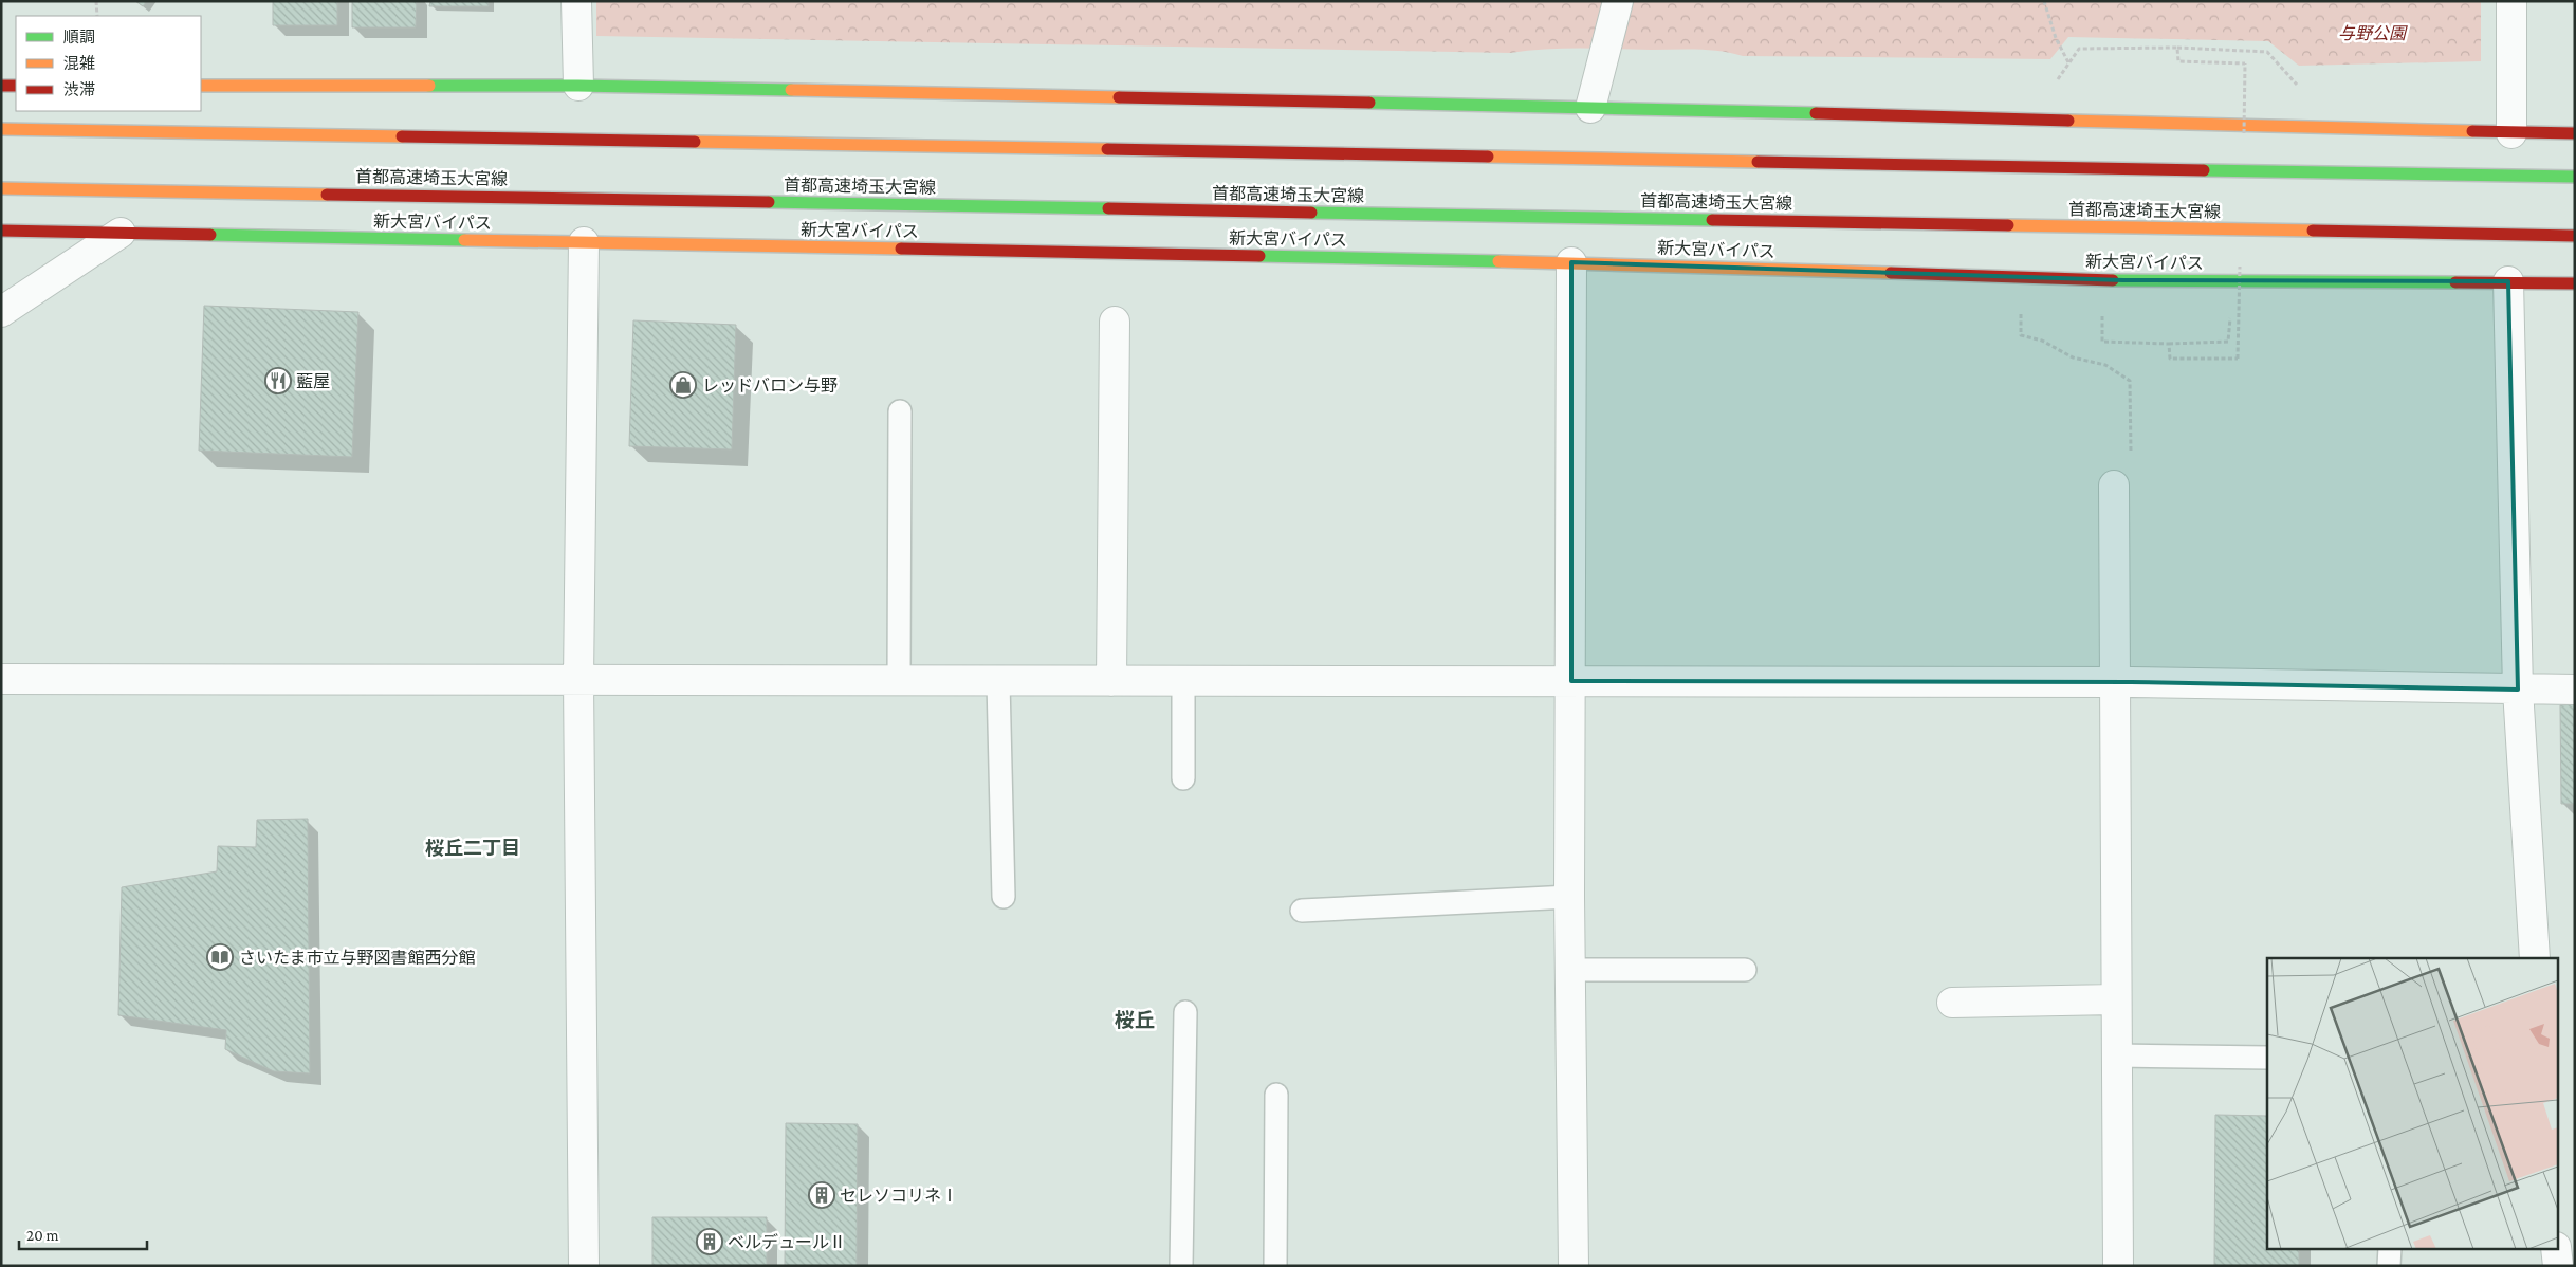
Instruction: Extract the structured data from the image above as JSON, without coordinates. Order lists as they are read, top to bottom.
{
  "streets": {
    "highway": ["首都高速埼玉大宮線", "新大宮バイパス"]
  },
  "districts": ["桜丘二丁目", "桜丘"],
  "parks": ["与野公園"],
  "places": {
    "restaurant": ["藍屋"],
    "shop": ["レッドバロン与野"],
    "library": ["さいたま市立与野図書館西分館"],
    "building": ["セレソコリネⅠ", "ベルデュールⅡ"]
  },
  "legend": ["順調", "混雑", "渋滞"],
  "scale_bar": "20 m"
}
